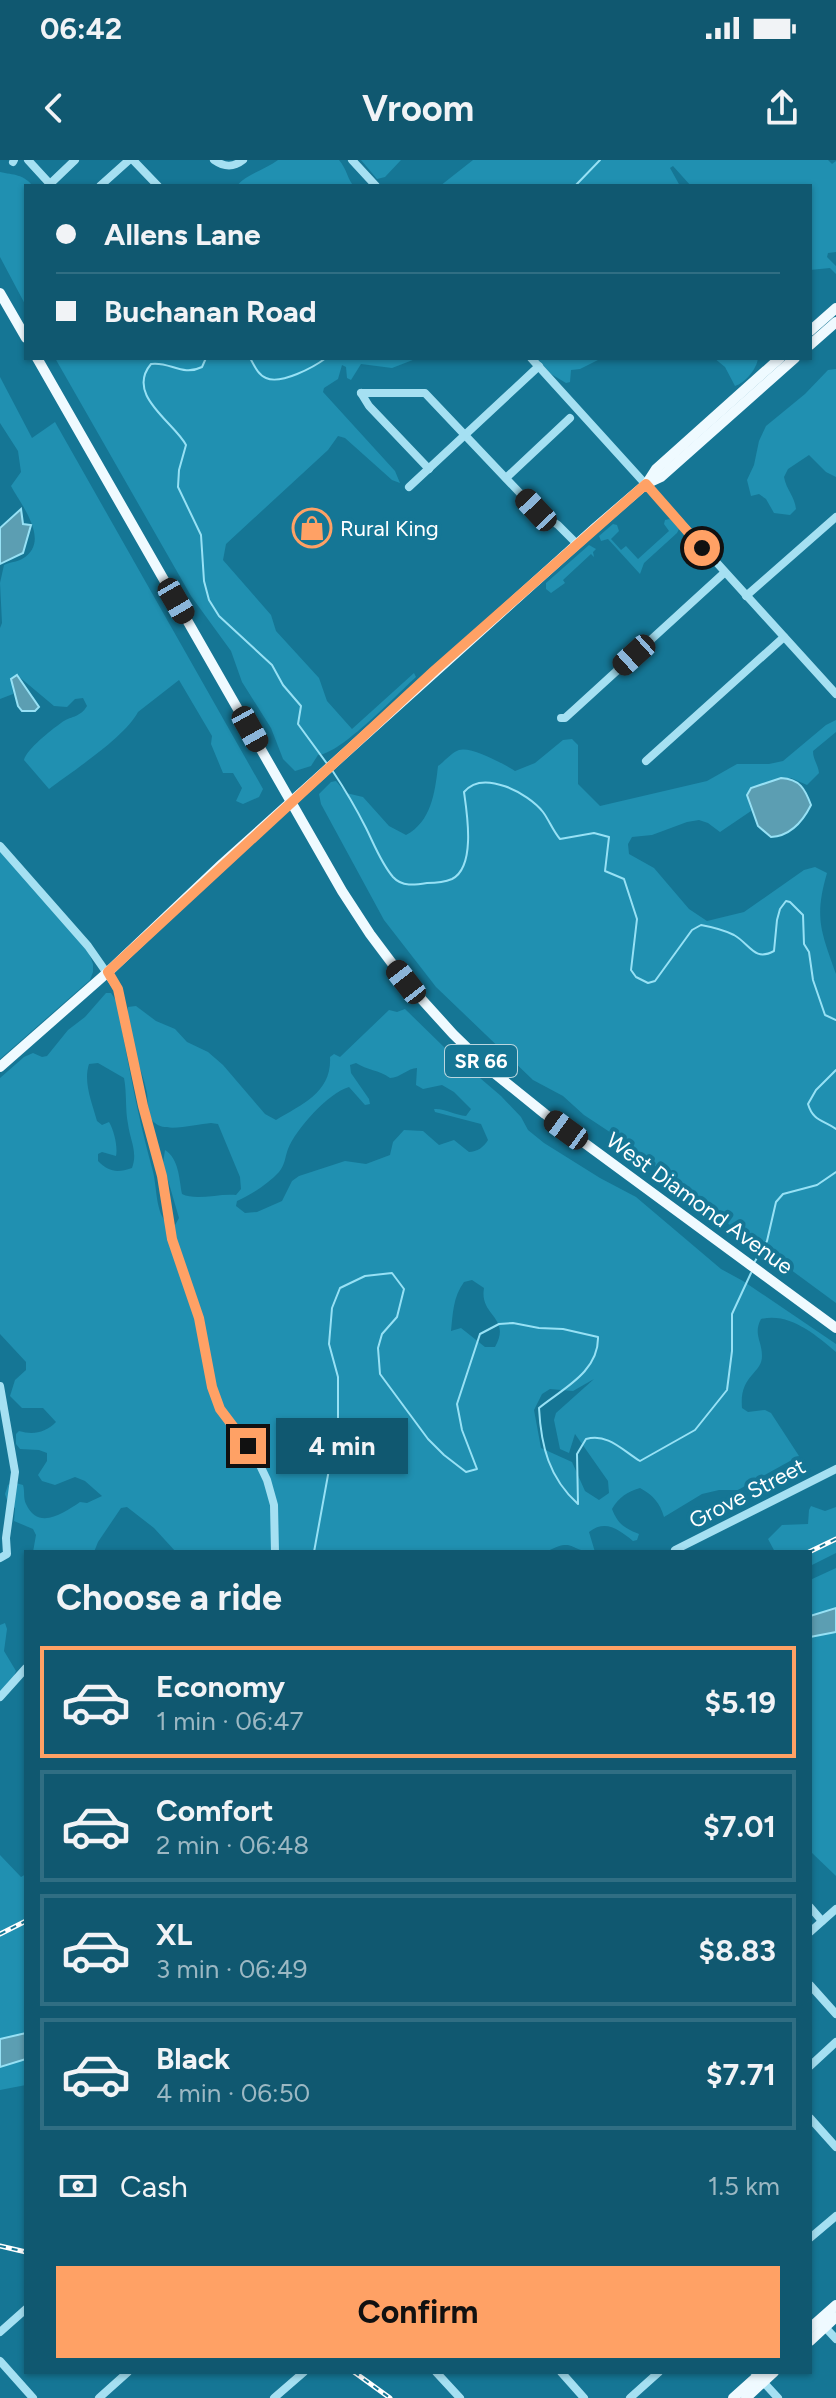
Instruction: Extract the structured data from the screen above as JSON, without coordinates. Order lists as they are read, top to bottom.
{
  "streets": {
    "main road": ["SR 66", "West Diamond Avenue"],
    "street": ["Grove Street"]
  },
  "places": {
    "shop": ["Rural King"]
  },
  "page": {
    "status": "06:42",
    "header": "Vroom",
    "banner": ["Allens Lane", "Buchanan Road"],
    "bubble": "4 min",
    "heading": "Choose a ride",
    "list": [
      {
        "name": "Economy",
        "note": "1 min · 06:47",
        "value": "$5.19"
      },
      {
        "name": "Comfort",
        "note": "2 min · 06:48",
        "value": "$7.01"
      },
      {
        "name": "XL",
        "note": "3 min · 06:49",
        "value": "$8.83"
      },
      {
        "name": "Black",
        "note": "4 min · 06:50",
        "value": "$7.71"
      }
    ],
    "pay": ["Cash", "1.5 km"],
    "buttons": "Confirm"
  }
}
